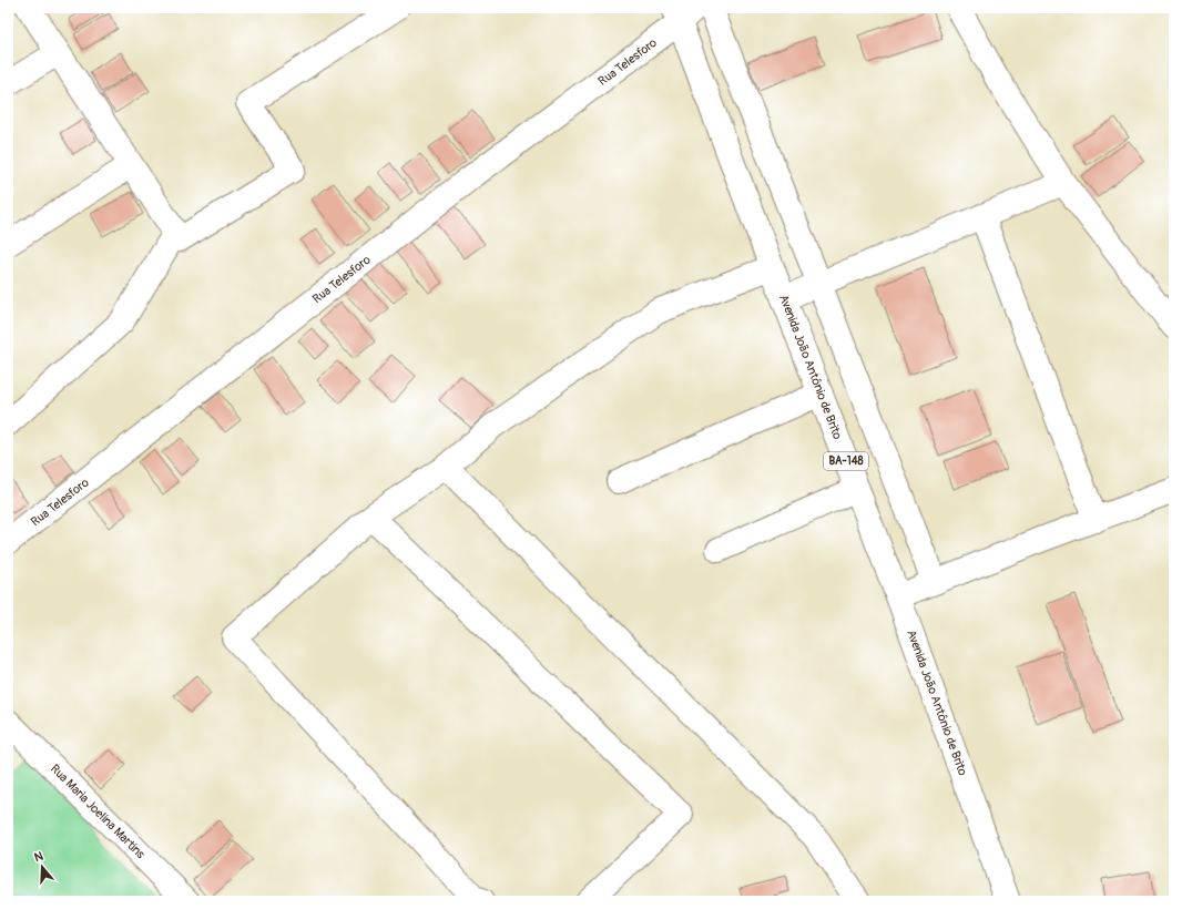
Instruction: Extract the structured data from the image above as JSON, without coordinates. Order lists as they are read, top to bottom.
{
  "streets": {
    "street": [
      "Rua Telesforo",
      "Avenida João Antônio de Brito",
      "BA-148",
      "Rua Maria Joelina Martins"
    ]
  },
  "crossings": [
    ["Rua Telesforo", "Avenida João Antônio de Brito"]
  ],
  "north": "top"
}
